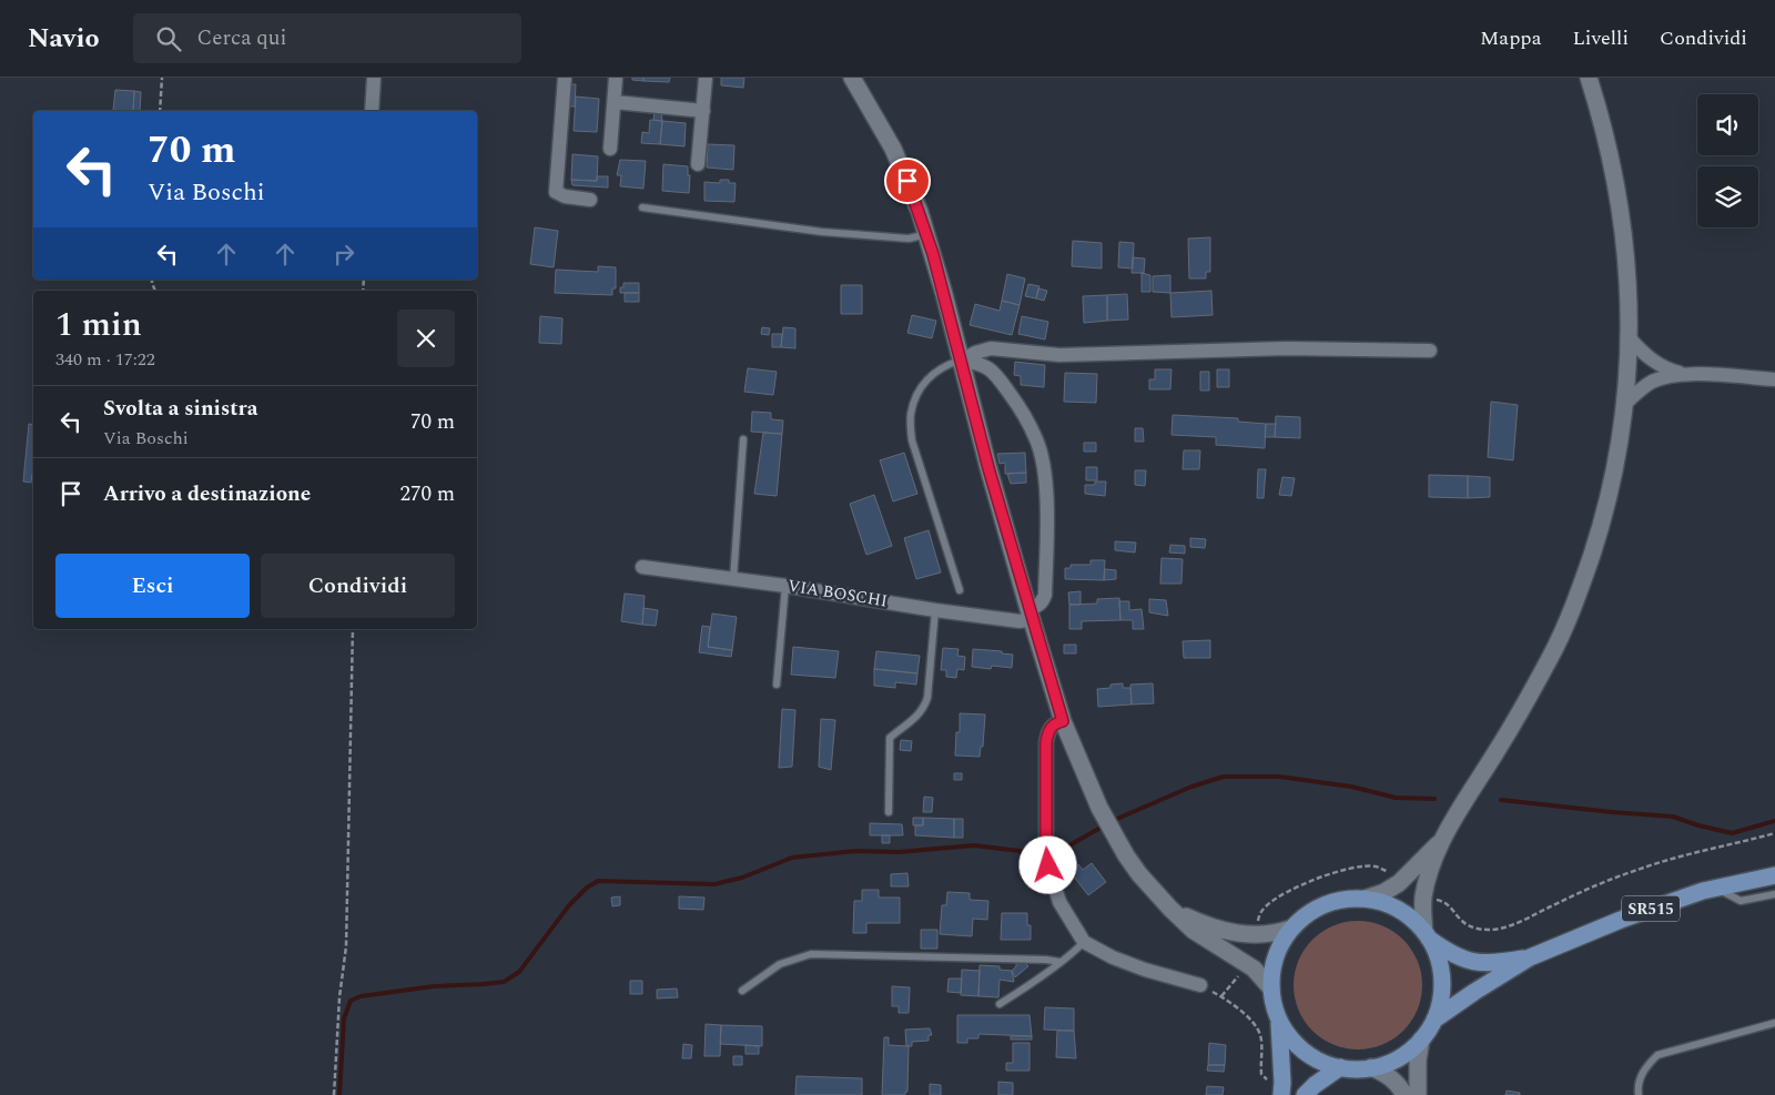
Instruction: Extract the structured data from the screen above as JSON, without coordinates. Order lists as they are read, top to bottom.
{
  "streets": {
    "main road": ["SR515"],
    "street": ["VIA BOSCHI"]
  },
  "page": {
    "header": "Navio",
    "search": "Cerca qui",
    "nav": ["Mappa", "Livelli", "Condividi"],
    "turn": ["70 m", "Via Boschi"],
    "heading": ["1 min", "340 m · 17:22"],
    "list": [
      {
        "name": "Svolta a sinistra",
        "note": "Via Boschi",
        "value": "70 m"
      },
      {
        "name": "Arrivo a destinazione",
        "value": "270 m"
      }
    ],
    "buttons": ["Esci", "Condividi"]
  }
}
